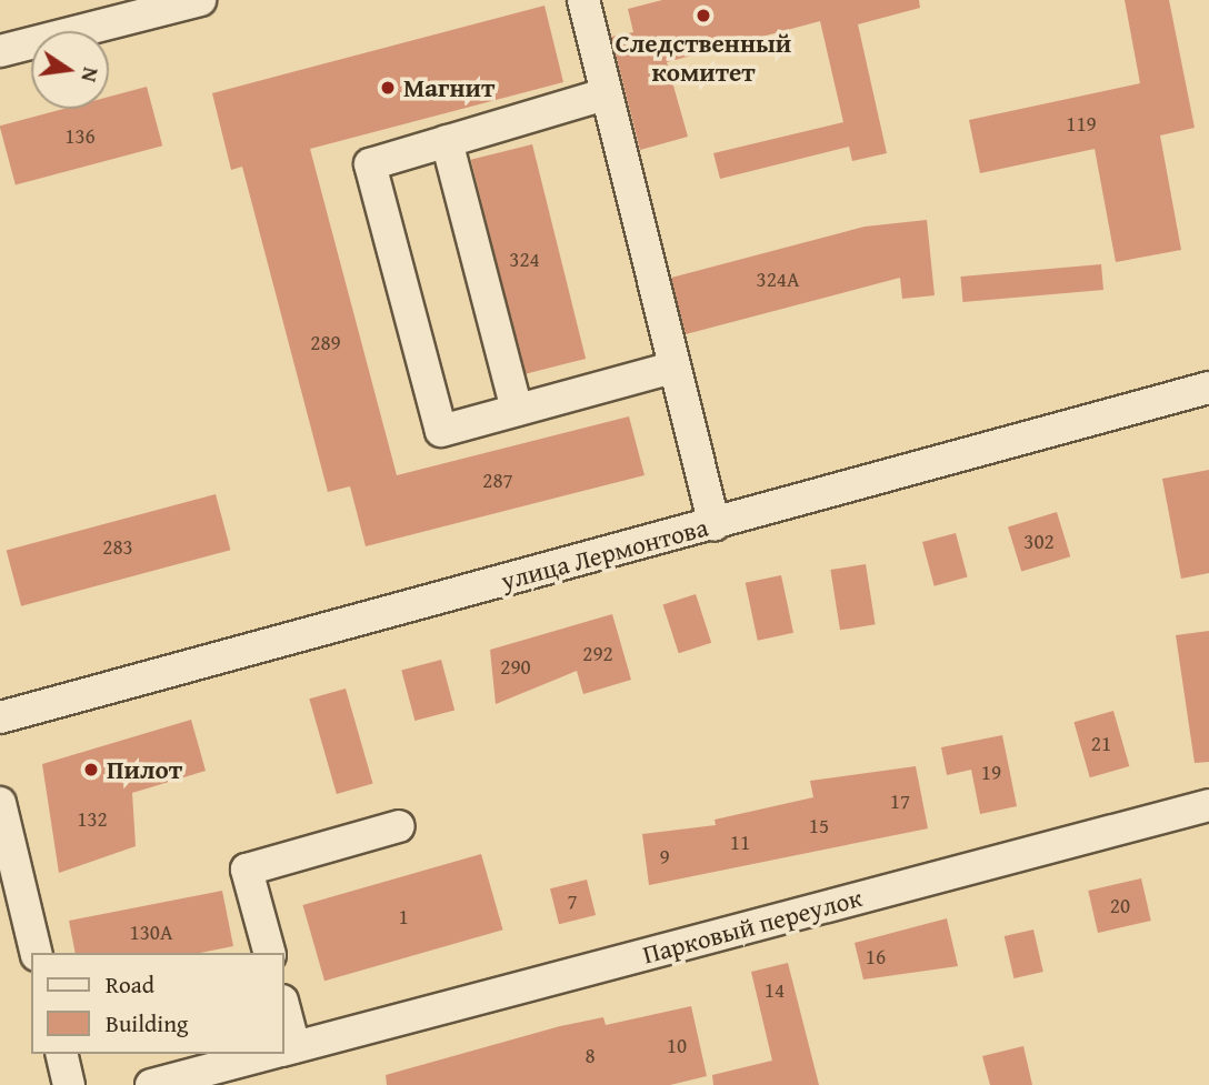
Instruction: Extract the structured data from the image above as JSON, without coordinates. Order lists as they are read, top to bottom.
{
  "streets": {
    "street": ["улица Лермонтова", "Парковый переулок"]
  },
  "places": ["Следственный комитет", "Магнит", "Пилот"],
  "house_numbers": [
    "119",
    "136",
    "324",
    "324А",
    "289",
    "287",
    "302",
    "283",
    "292",
    "290",
    "21",
    "19",
    "17",
    "132",
    "15",
    "11",
    "9",
    "7",
    "20",
    "1",
    "130А",
    "16",
    "14",
    "10",
    "8"
  ],
  "legend": ["Road", "Building"],
  "north": "right"
}
